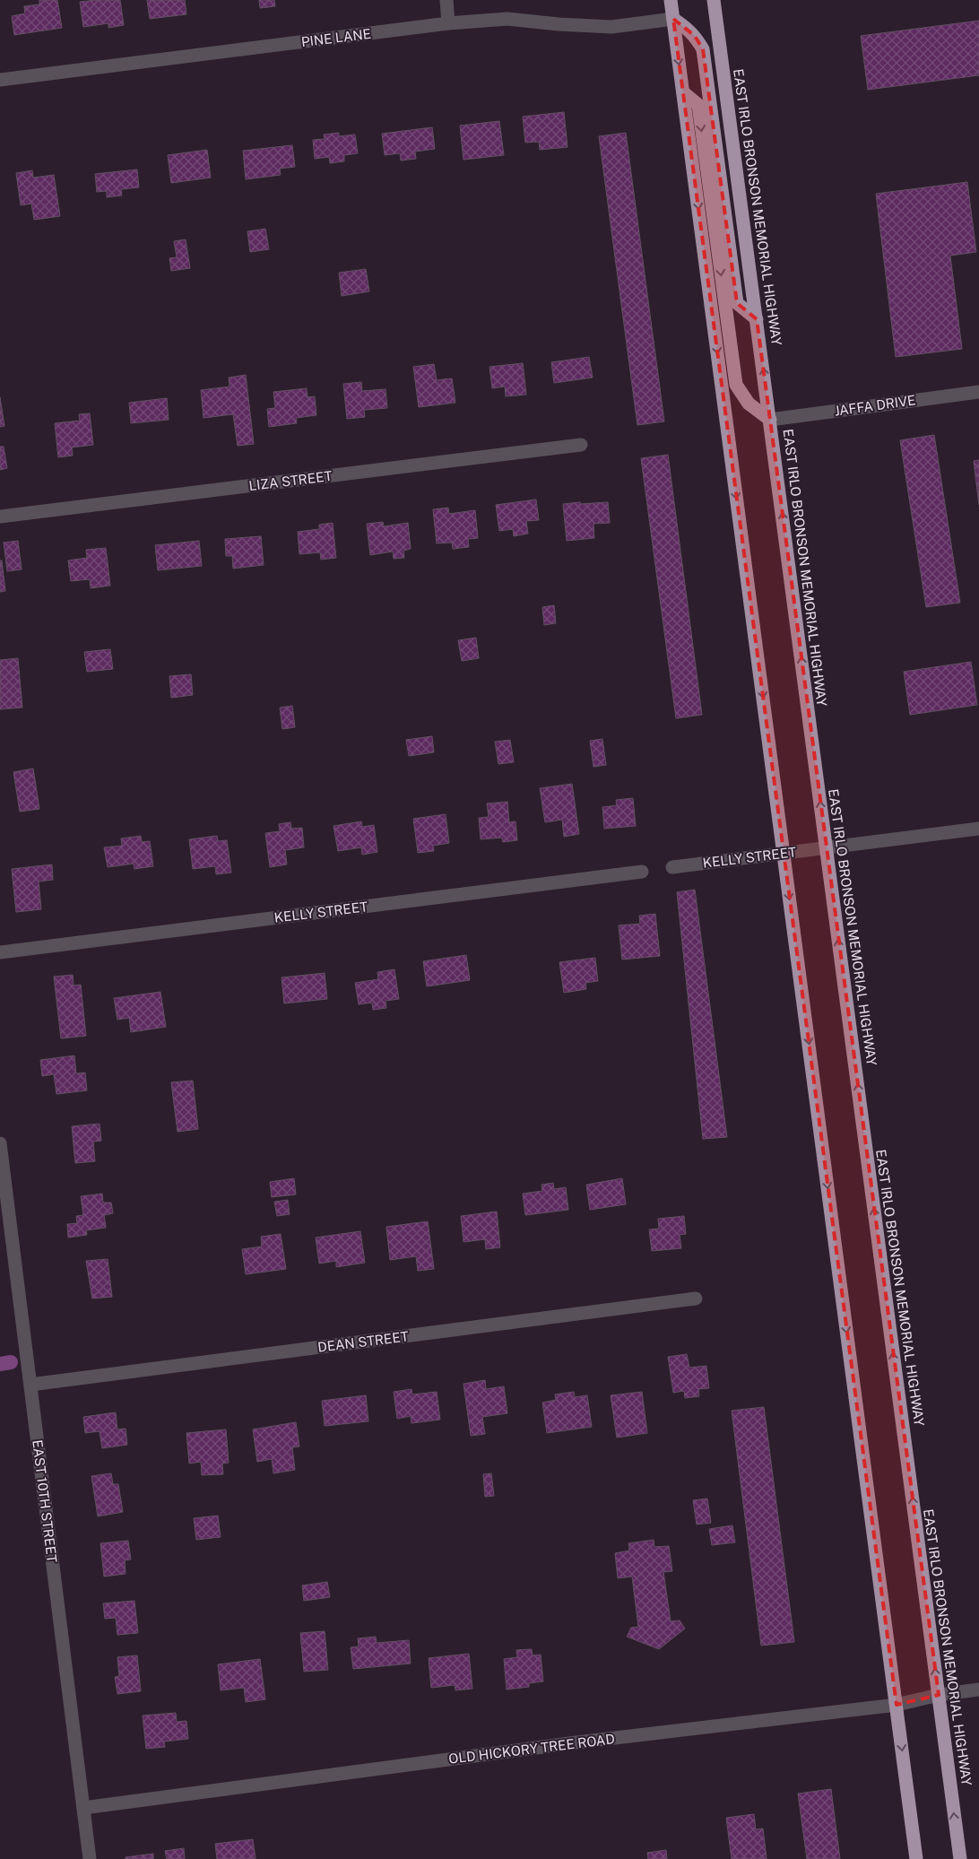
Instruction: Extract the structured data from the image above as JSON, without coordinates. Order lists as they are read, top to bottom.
{
  "streets": {
    "highway": ["EAST IRLO BRONSON MEMORIAL HIGHWAY"],
    "street": [
      "PINE LANE",
      "JAFFA DRIVE",
      "LIZA STREET",
      "KELLY STREET",
      "DEAN STREET",
      "EAST 10TH STREET",
      "OLD HICKORY TREE ROAD"
    ]
  },
  "crossings": [
    ["EAST IRLO BRONSON MEMORIAL HIGHWAY", "JAFFA DRIVE"],
    ["EAST IRLO BRONSON MEMORIAL HIGHWAY", "KELLY STREET"],
    ["EAST IRLO BRONSON MEMORIAL HIGHWAY", "OLD HICKORY TREE ROAD"],
    ["DEAN STREET", "EAST 10TH STREET"],
    ["EAST 10TH STREET", "OLD HICKORY TREE ROAD"]
  ]
}
